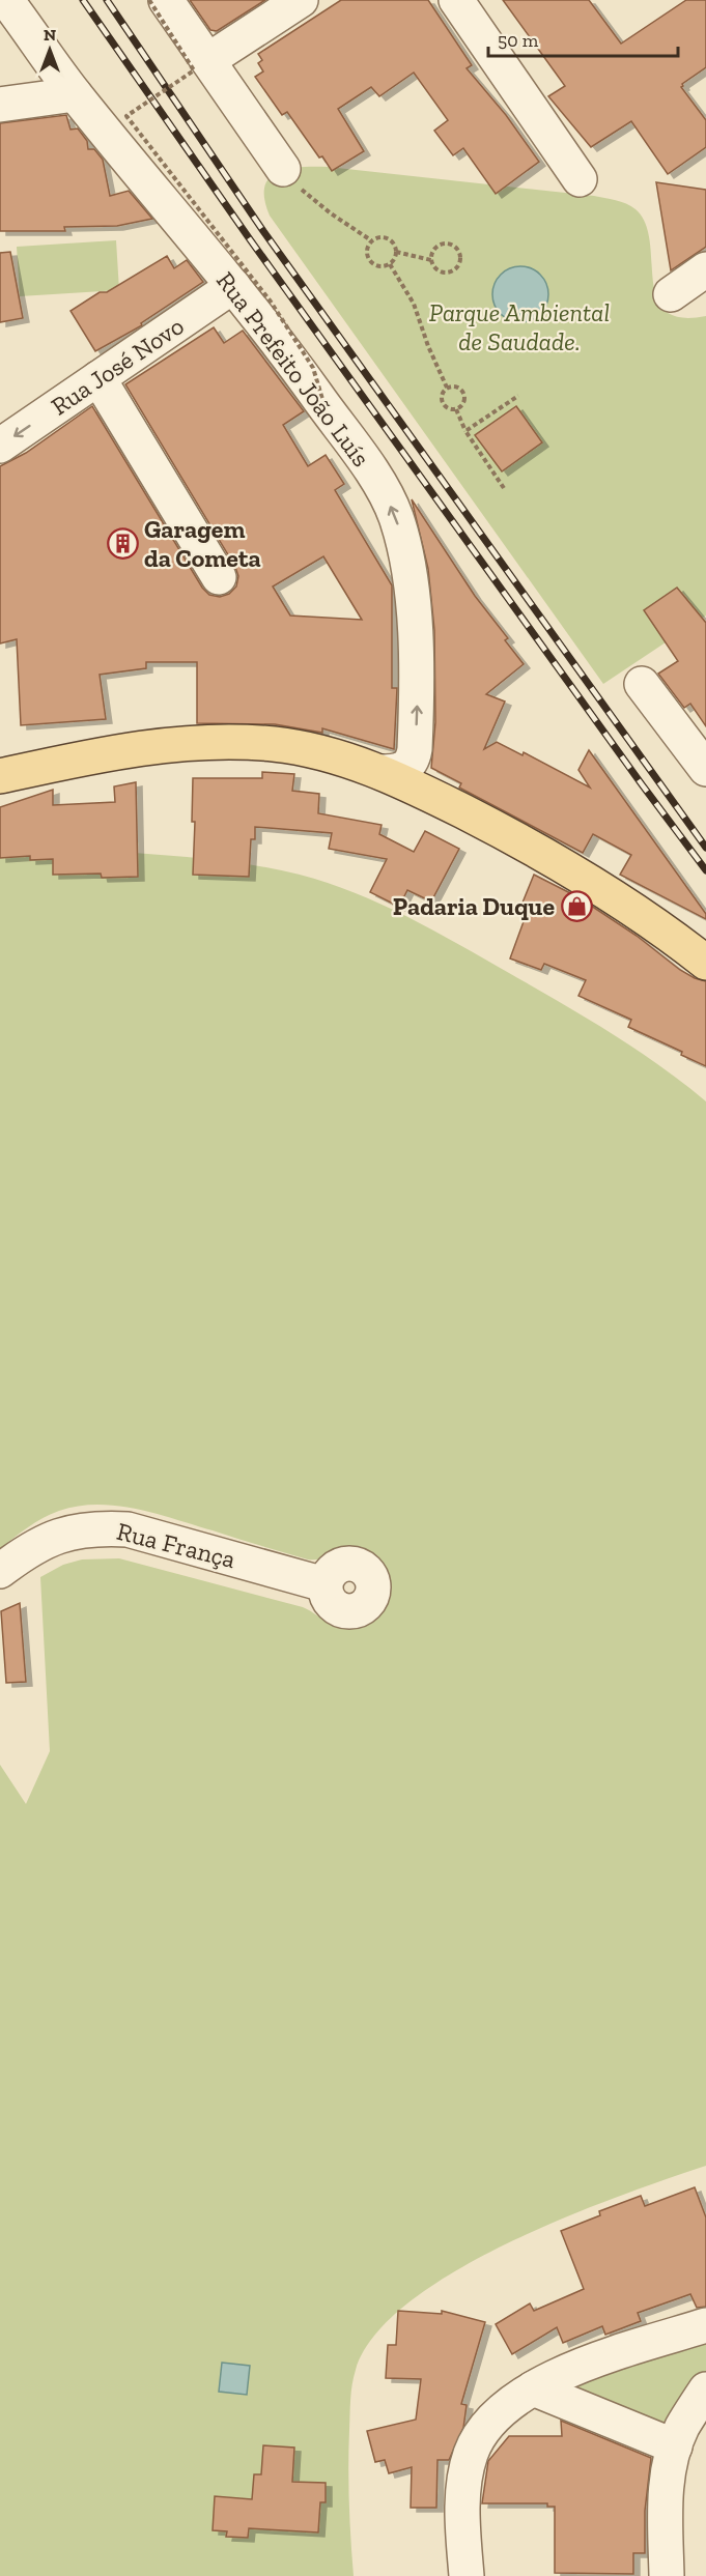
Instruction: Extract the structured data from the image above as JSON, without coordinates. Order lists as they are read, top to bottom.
{
  "streets": {
    "street": ["Rua José Novo", "Rua Prefeito João Luís", "Rua França"]
  },
  "crossings": [
    ["Rua José Novo", "Rua Prefeito João Luís"]
  ],
  "one_way": ["Rua José Novo"],
  "parks": ["Parque Ambiental de Saudade."],
  "places": {
    "building": ["Garagem da Cometa"],
    "shop": ["Padaria Duque"]
  },
  "scale_bar": "50 m",
  "north": "top"
}
